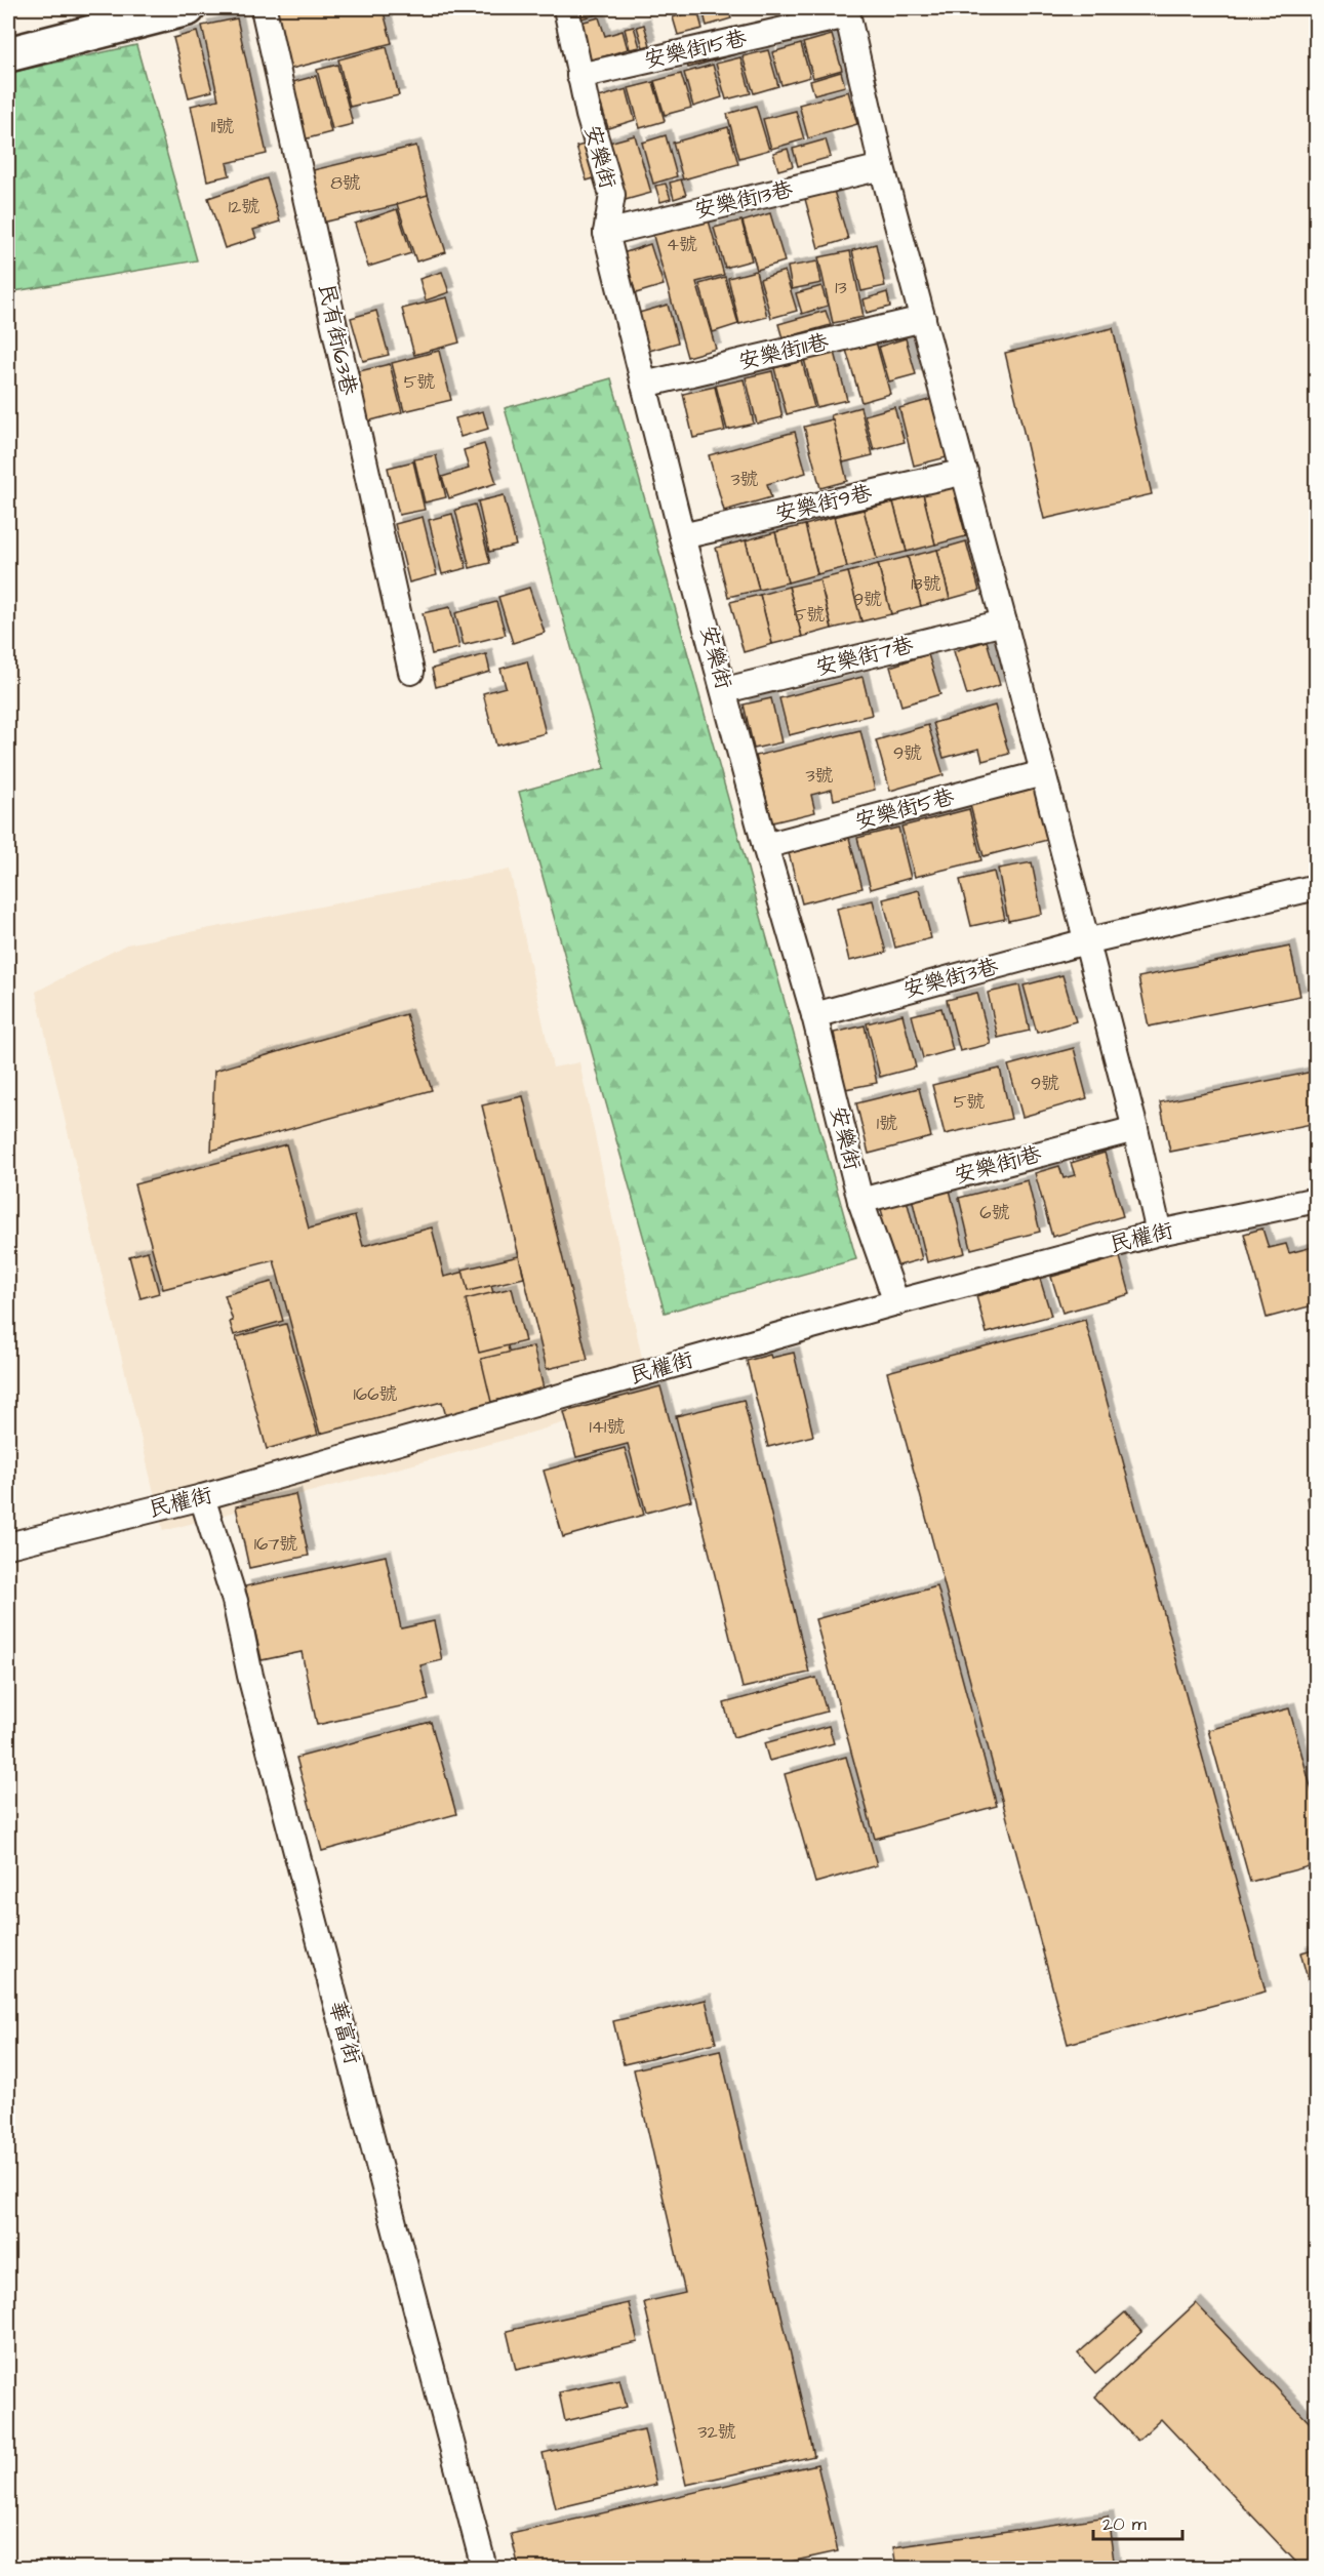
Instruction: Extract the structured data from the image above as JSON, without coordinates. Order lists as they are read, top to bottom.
{
  "streets": {
    "street": [
      "安樂街15巷",
      "安樂街",
      "安樂街13巷",
      "民有街163巷",
      "安樂街11巷",
      "安樂街9巷",
      "安樂街7巷",
      "安樂街5巷",
      "安樂街3巷",
      "安樂街1巷",
      "民權街",
      "華富街"
    ]
  },
  "crossings": [
    ["安樂街15巷", "安樂街"],
    ["安樂街", "安樂街13巷"],
    ["安樂街", "安樂街11巷"],
    ["安樂街", "安樂街9巷"],
    ["安樂街", "安樂街7巷"],
    ["安樂街", "安樂街5巷"],
    ["安樂街", "安樂街3巷"],
    ["安樂街", "安樂街1巷"],
    ["安樂街", "民權街"],
    ["民權街", "華富街"]
  ],
  "house_numbers": [
    "11號",
    "8號",
    "12號",
    "4號",
    "13",
    "5號",
    "3號",
    "13號",
    "9號",
    "5號",
    "9號",
    "3號",
    "9號",
    "5號",
    "1號",
    "6號",
    "166號",
    "141號",
    "167號",
    "32號"
  ],
  "scale_bar": "20 m"
}
